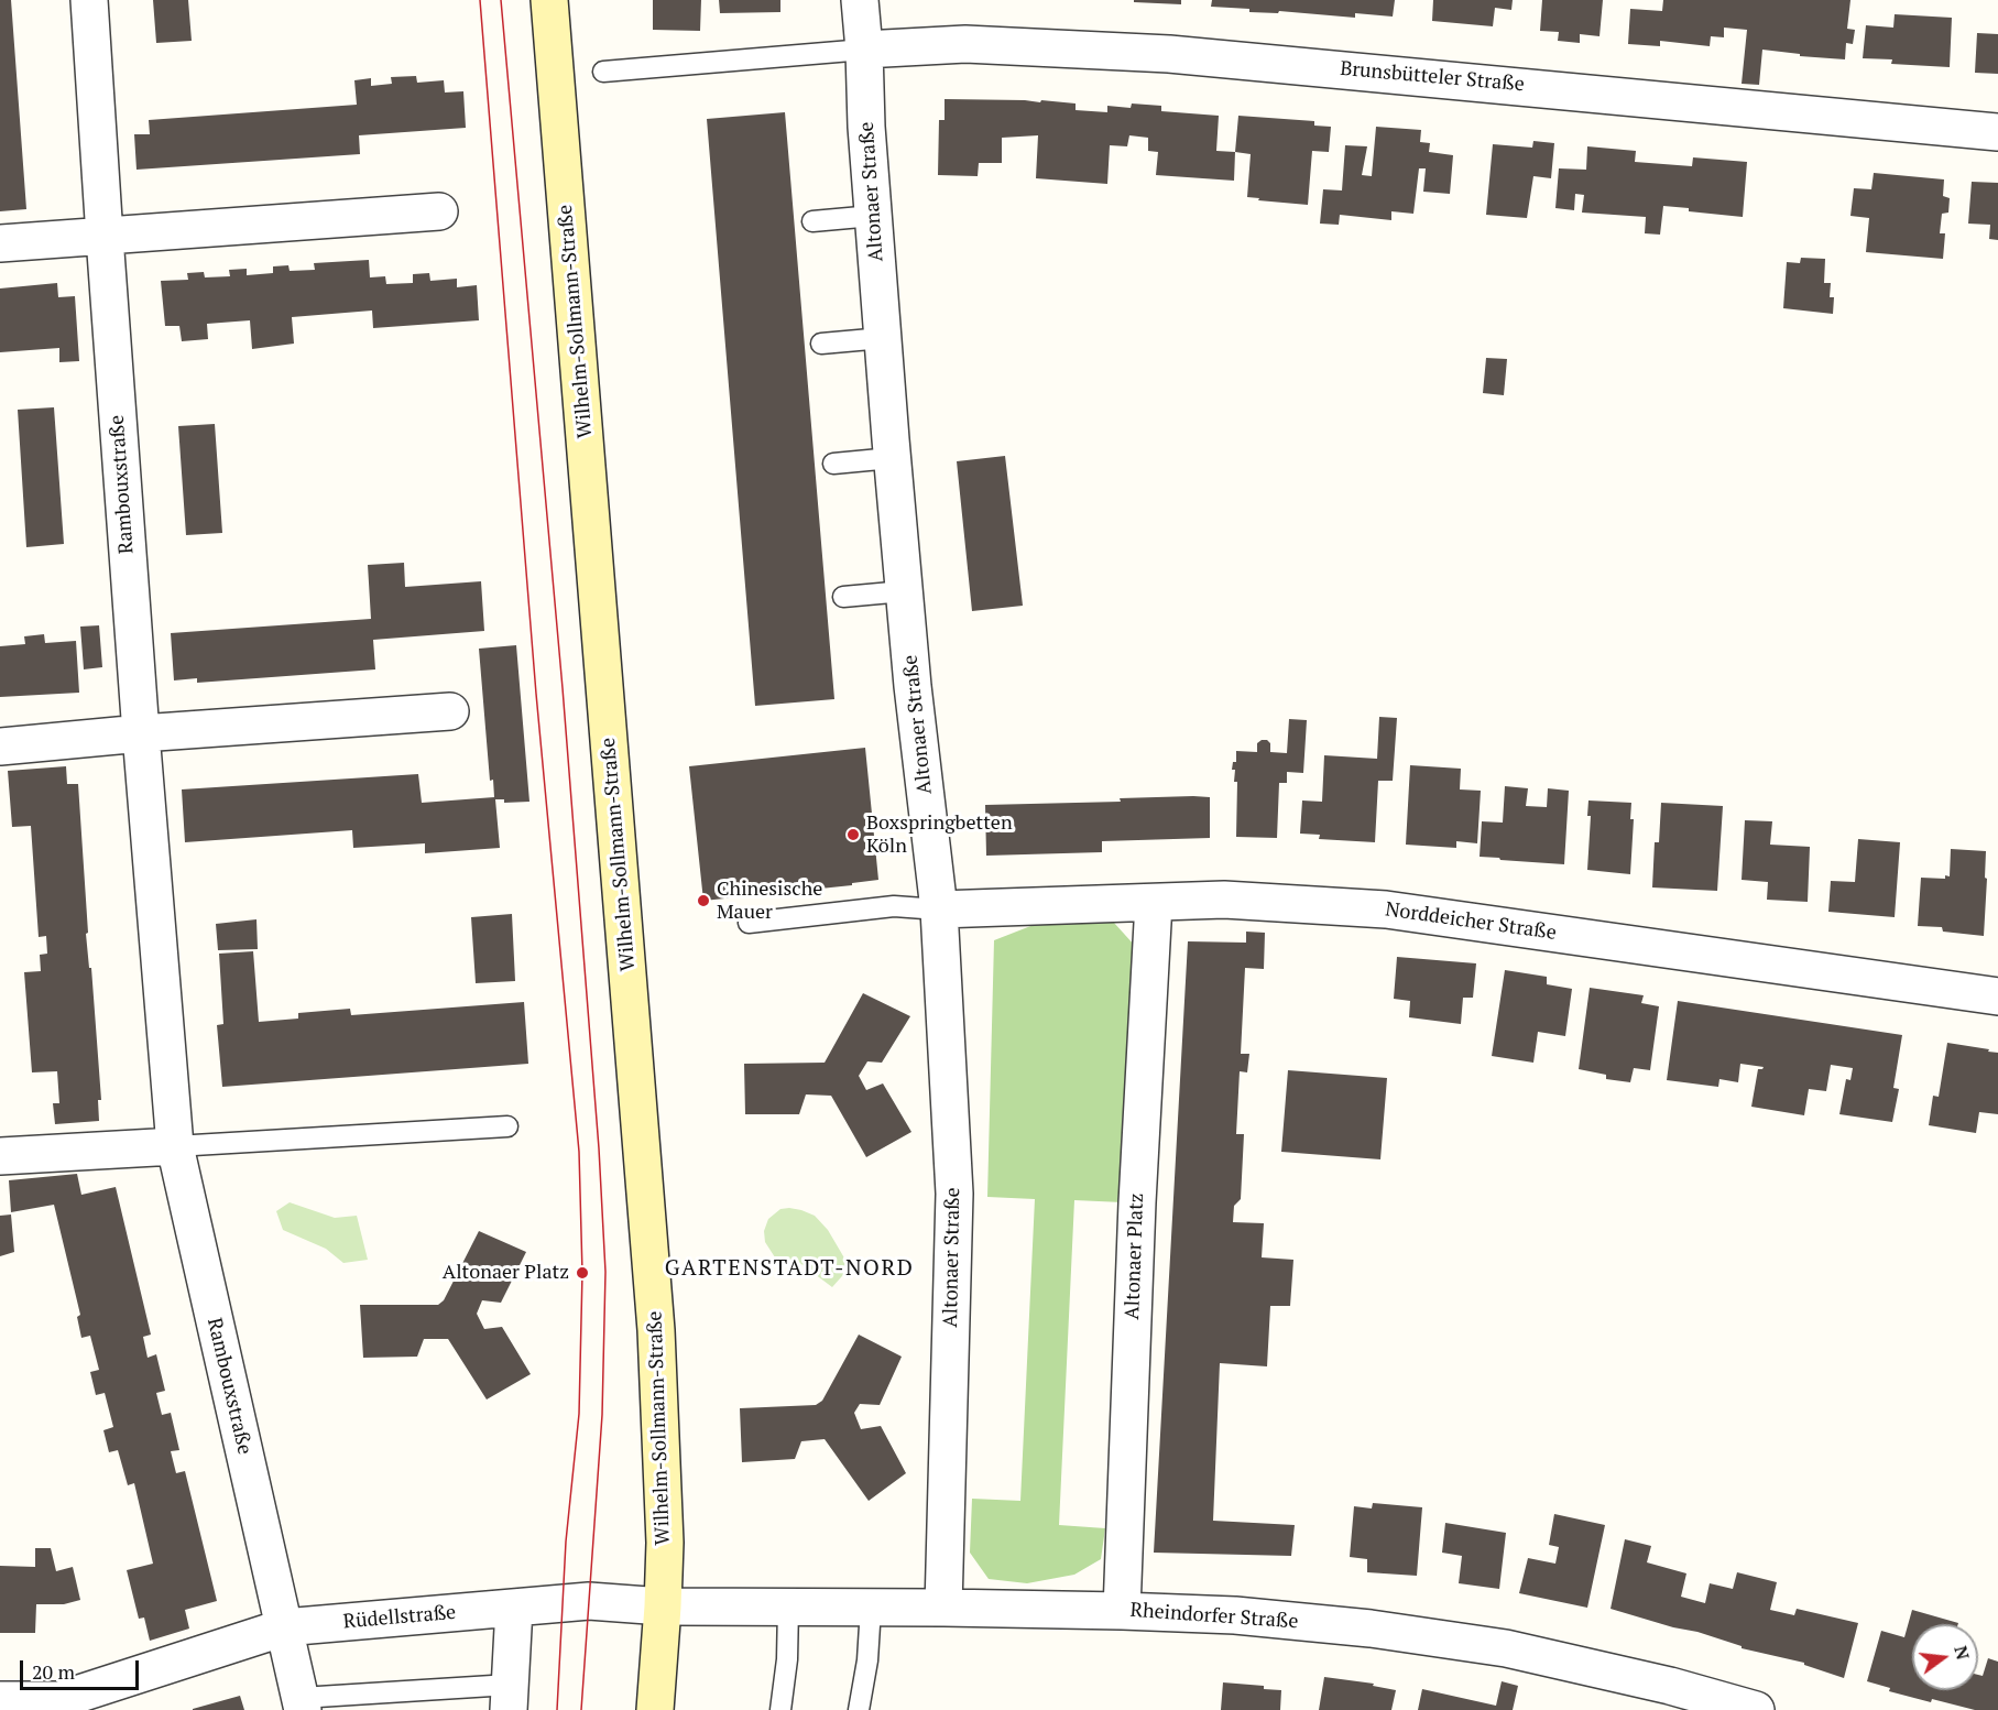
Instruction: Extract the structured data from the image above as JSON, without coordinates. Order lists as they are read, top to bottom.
{
  "streets": {
    "street": [
      "Brunsbütteler Straße",
      "Altonaer Straße",
      "Wilhelm-Sollmann-Straße",
      "Rambouxstraße",
      "Norddeicher Straße",
      "Altonaer Platz",
      "Rheindorfer Straße",
      "Rüdellstraße"
    ]
  },
  "crossings": [
    ["Brunsbütteler Straße", "Altonaer Straße"],
    ["Altonaer Straße", "Norddeicher Straße"],
    ["Altonaer Straße", "Rheindorfer Straße"],
    ["Wilhelm-Sollmann-Straße", "Rheindorfer Straße"],
    ["Wilhelm-Sollmann-Straße", "Rüdellstraße"],
    ["Rambouxstraße", "Rüdellstraße"],
    ["Norddeicher Straße", "Altonaer Platz"],
    ["Altonaer Platz", "Rheindorfer Straße"],
    ["Rheindorfer Straße", "Rüdellstraße"]
  ],
  "districts": ["GARTENSTADT-NORD"],
  "places": ["Boxspringbetten Köln", "Chinesische Mauer", "Altonaer Platz"],
  "scale_bar": "20 m",
  "north": "right"
}
